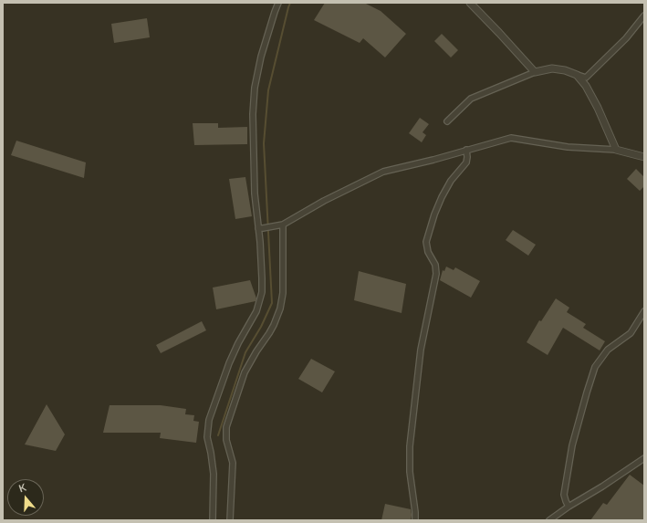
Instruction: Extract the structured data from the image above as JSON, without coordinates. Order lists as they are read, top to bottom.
{
  "north": "top"
}
